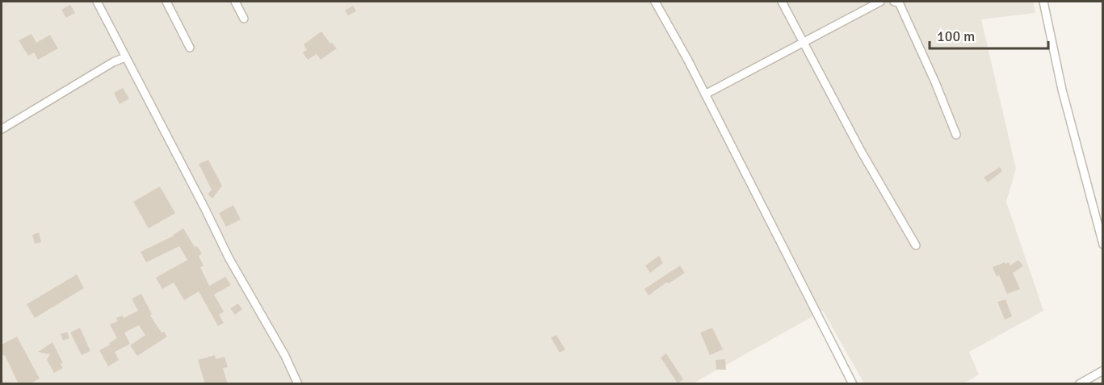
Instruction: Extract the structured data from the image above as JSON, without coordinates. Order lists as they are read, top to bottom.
{
  "scale_bar": "100 m"
}
